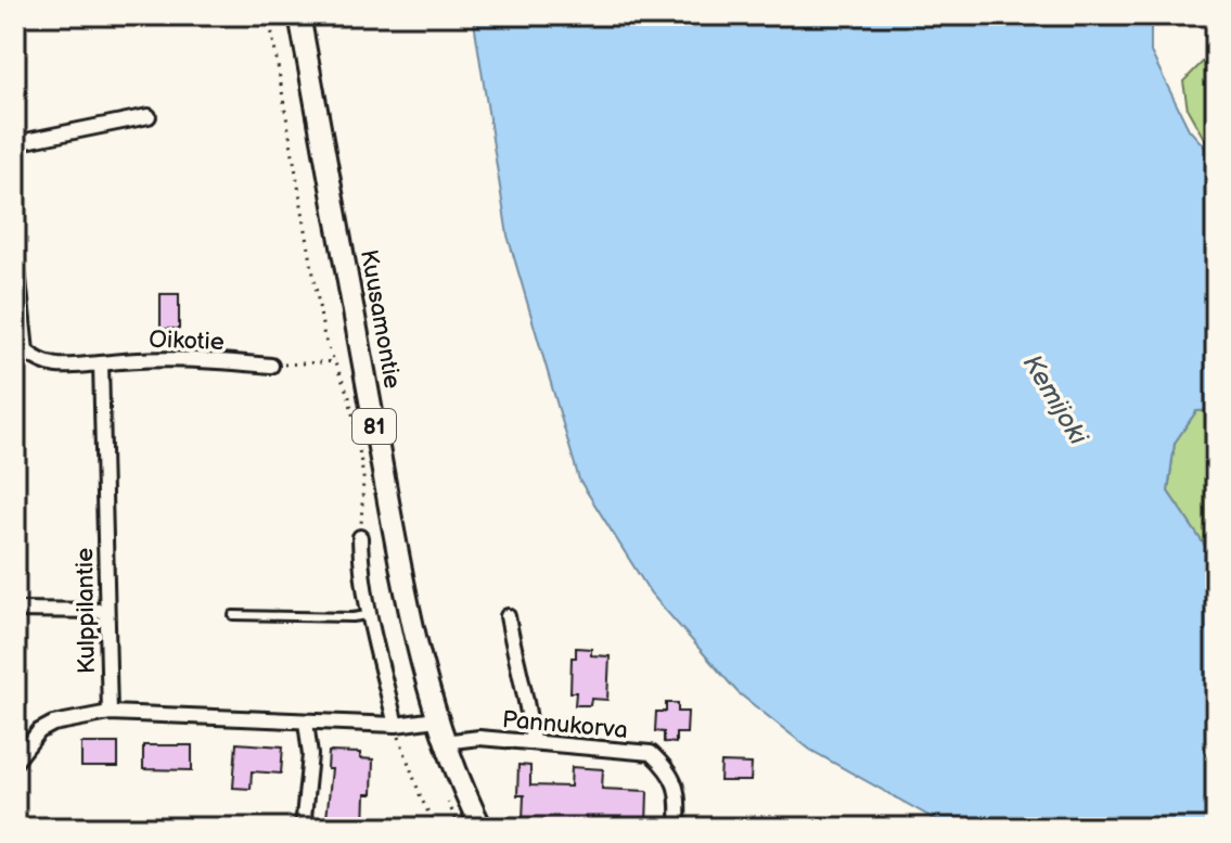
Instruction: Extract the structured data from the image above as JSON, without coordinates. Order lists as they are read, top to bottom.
{
  "streets": {
    "main road": ["Kuusamontie", "81"],
    "street": ["Oikotie", "Kulppilantie", "Pannukorva"]
  },
  "crossings": [
    ["Kuusamontie", "Pannukorva"],
    ["Oikotie", "Kulppilantie"]
  ],
  "water": ["Kemijoki"]
}
